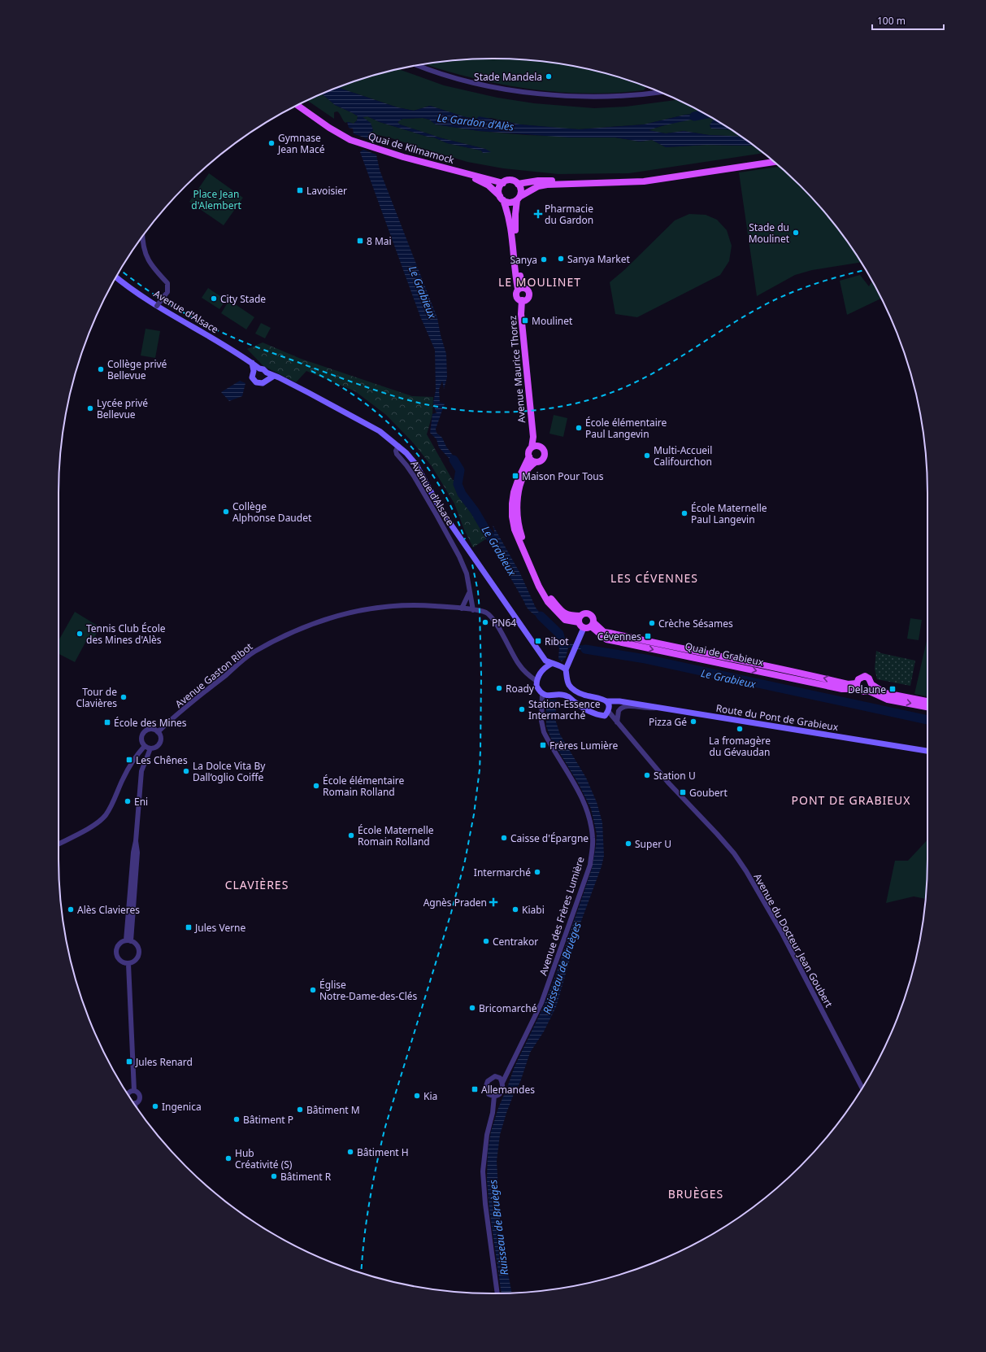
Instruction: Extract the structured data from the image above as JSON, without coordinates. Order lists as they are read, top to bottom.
{
  "streets": {
    "main road": [
      "Quai de Kilmamock",
      "Avenue d'Alsace",
      "Avenue Maurice Thorez",
      "Quai de Grabieux",
      "Route du Pont de Grabieux"
    ],
    "street": ["Avenue Gaston Ribot", "Avenue des Frères Lumière", "Avenue du Docteur Jean Goubert"]
  },
  "crossings": [
    ["Avenue d'Alsace", "Avenue Gaston Ribot"],
    ["Route du Pont de Grabieux", "Avenue du Docteur Jean Goubert"]
  ],
  "districts": [
    "LE MOULINET",
    "LES CÉVENNES",
    "PONT DE GRABIEUX",
    "CLAVIÈRES",
    "BRUÈGES"
  ],
  "water": ["Le Gardon d'Alès", "Le Grabieux", "Ruisseau de Bruèges"],
  "parks": ["Place Jean d'Alembert"],
  "places": {
    "other": [
      "Stade Mandela",
      "Gymnase Jean Macé",
      "Stade du Moulinet",
      "Sanya Market",
      "Sanya",
      "City Stade",
      "Collège privé Bellevue",
      "Lycée privé Bellevue",
      "École élémentaire Paul Langevin",
      "Multi-Accueil Califourchon",
      "Collège Alphonse Daudet",
      "École Maternelle Paul Langevin",
      "PN64",
      "Crèche Sésames",
      "Tennis Club École des Mines d'Alès",
      "Roady",
      "Tour de Clavières",
      "Station-Essence Intermarché",
      "Pizza Gé",
      "La fromagère du Gévaudan",
      "La Dolce Vita By Dall’oglio Coiffe",
      "Station U",
      "École élémentaire Romain Rolland",
      "Eni",
      "École Maternelle Romain Rolland",
      "Caisse d'Épargne",
      "Super U",
      "Intermarché",
      "Alès Clavieres",
      "Kiabi",
      "Centrakor",
      "Église Notre-Dame-des-Clés",
      "Bricomarché",
      "Kia",
      "Ingenica",
      "Bâtiment M",
      "Bâtiment P",
      "Bâtiment H",
      "Hub Créativité (S)",
      "Bâtiment R"
    ],
    "transit": [
      "Lavoisier",
      "8 Mai",
      "Moulinet",
      "Maison Pour Tous",
      "Cévennes",
      "Ribot",
      "Delaune",
      "École des Mines",
      "Frères Lumière",
      "Les Chênes",
      "Goubert",
      "Jules Verne",
      "Jules Renard",
      "Allemandes"
    ],
    "health": ["Pharmacie du Gardon", "Agnès Praden"]
  },
  "scale_bar": "100 m"
}
